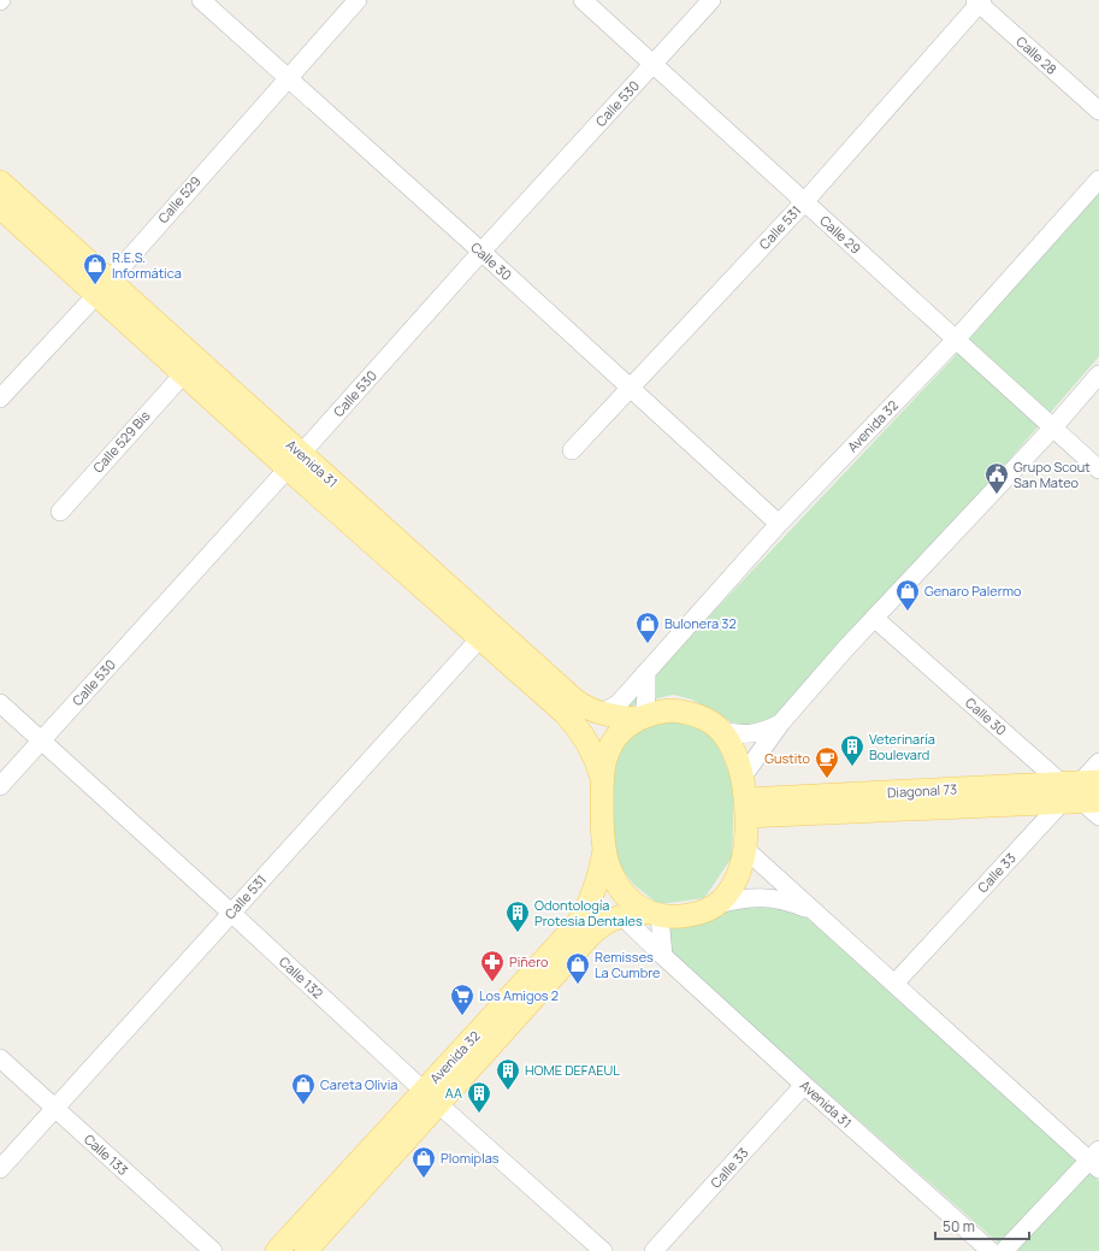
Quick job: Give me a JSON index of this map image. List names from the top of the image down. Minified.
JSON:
{"streets":{"main road":["Avenida 32","Avenida 31","Diagonal 73"],"street":["Calle 28","Calle 530","Calle 529","Calle 531","Calle 29","Calle 30","Calle 529 Bis","Calle 33","Calle 132","Calle 133"]},"crossings":[["Calle 28","Calle 531"],["Calle 530","Calle 29"],["Calle 530","Calle 30"],["Calle 530","Avenida 31"],["Calle 530","Calle 132"],["Calle 529","Calle 30"],["Calle 529","Avenida 31"],["Calle 531","Calle 29"],["Calle 531","Calle 30"],["Calle 531","Avenida 31"],["Calle 531","Calle 132"],["Calle 531","Calle 133"],["Calle 29","Avenida 32"],["Calle 30","Avenida 32"],["Calle 30","Diagonal 73"],["Calle 30","Calle 33"],["Avenida 32","Avenida 31"],["Avenida 32","Calle 132"],["Calle 529 Bis","Avenida 31"],["Avenida 31","Calle 33"],["Diagonal 73","Calle 33"]],"places":{"shop":["R.E.S. Informática","Genaro Palermo","Bulonera 32","Remisses La Cumbre","Careta Olivia","Plomiplas"],"public building":["Grupo Scout San Mateo"],"building":["Veterinaría Boulevard","Odontología Protesia Dentales","HOME DEFAEUL","AA"],"cafe":["Gustito"],"pharmacy":["Piñero"],"supermarket":["Los Amigos 2"]},"scale_bar":"50 m"}
